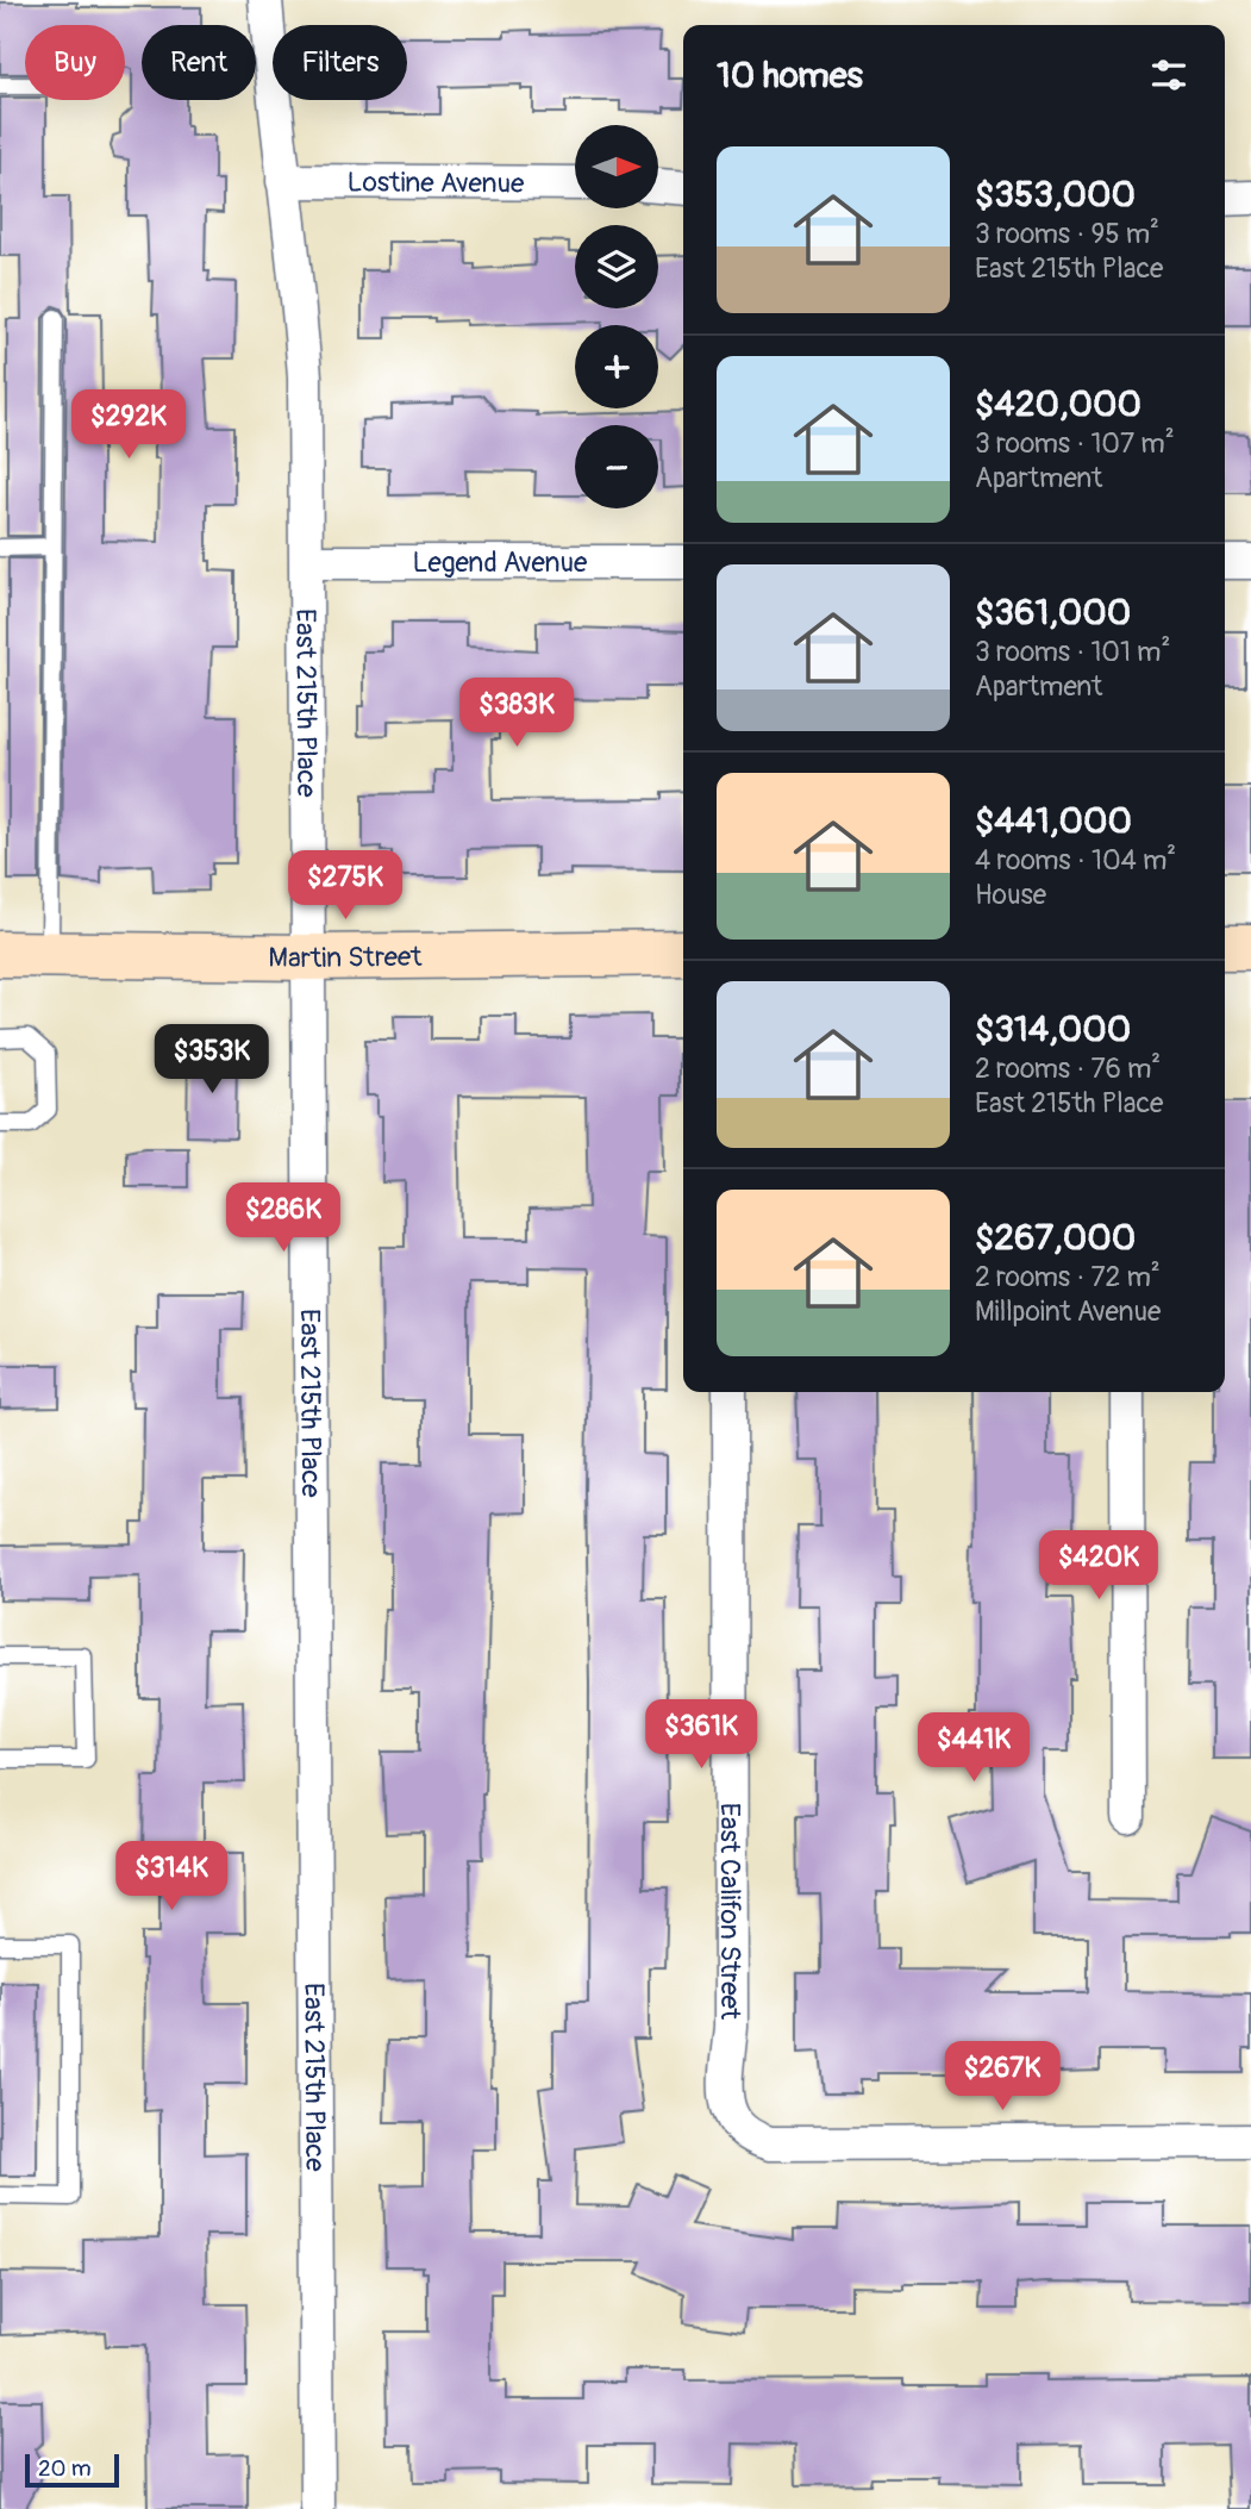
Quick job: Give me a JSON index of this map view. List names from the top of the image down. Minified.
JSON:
{"streets":{"street":["Lostine Avenue","Legend Avenue","East 215th Place","Martin Street","East Califon Street"]},"crossings":[["Lostine Avenue","East 215th Place"],["Legend Avenue","East 215th Place"],["East 215th Place","Martin Street"]],"scale_bar":"20 m","north":"right","page":{"chip":["Buy","Rent","Filters"],"heading":"10 homes","map_buttons":["+","−"],"list":[{"name":"$353,000","note":"3 rooms · 95 m² · East 215th Place"},{"name":"$420,000","note":"3 rooms · 107 m² · Apartment"},{"name":"$361,000","note":"3 rooms · 101 m² · Apartment"},{"name":"$441,000","note":"4 rooms · 104 m² · House"},{"name":"$314,000","note":"2 rooms · 76 m² · East 215th Place"},{"name":"$267,000","note":"2 rooms · 72 m² · Millpoint Avenue"}],"price":["$292K","$383K","$275K","$353K","$286K","$420K","$361K","$441K","$314K","$267K"],"scale":"20 m"}}
